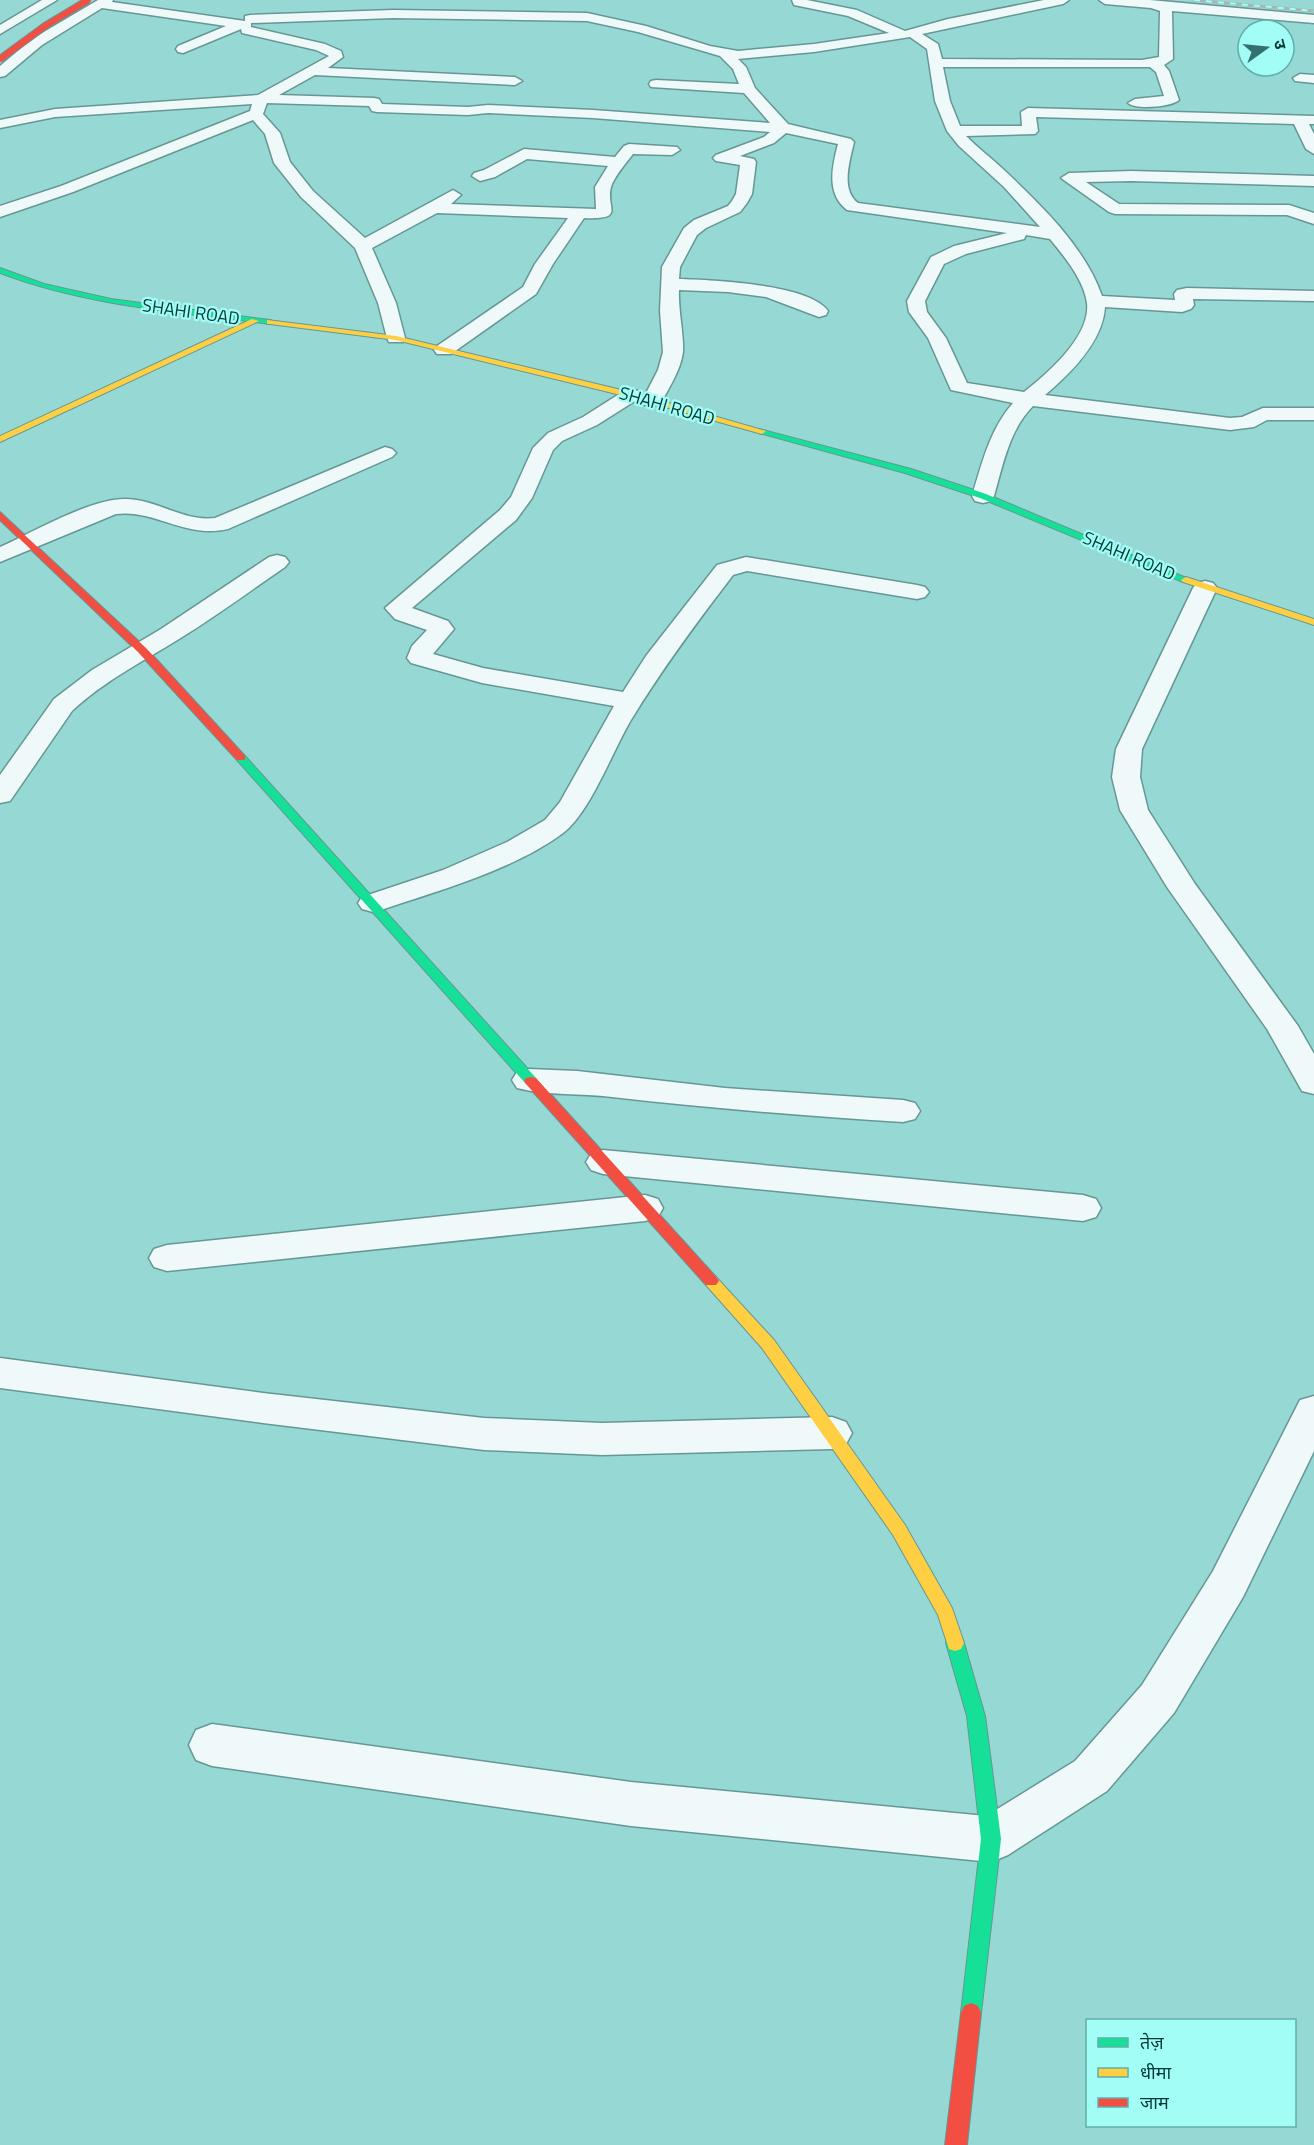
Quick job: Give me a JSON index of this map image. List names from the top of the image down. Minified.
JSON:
{"streets":{"main road":["SHAHI ROAD"]},"legend":["तेज़","धीमा","जाम"],"north":"right"}
